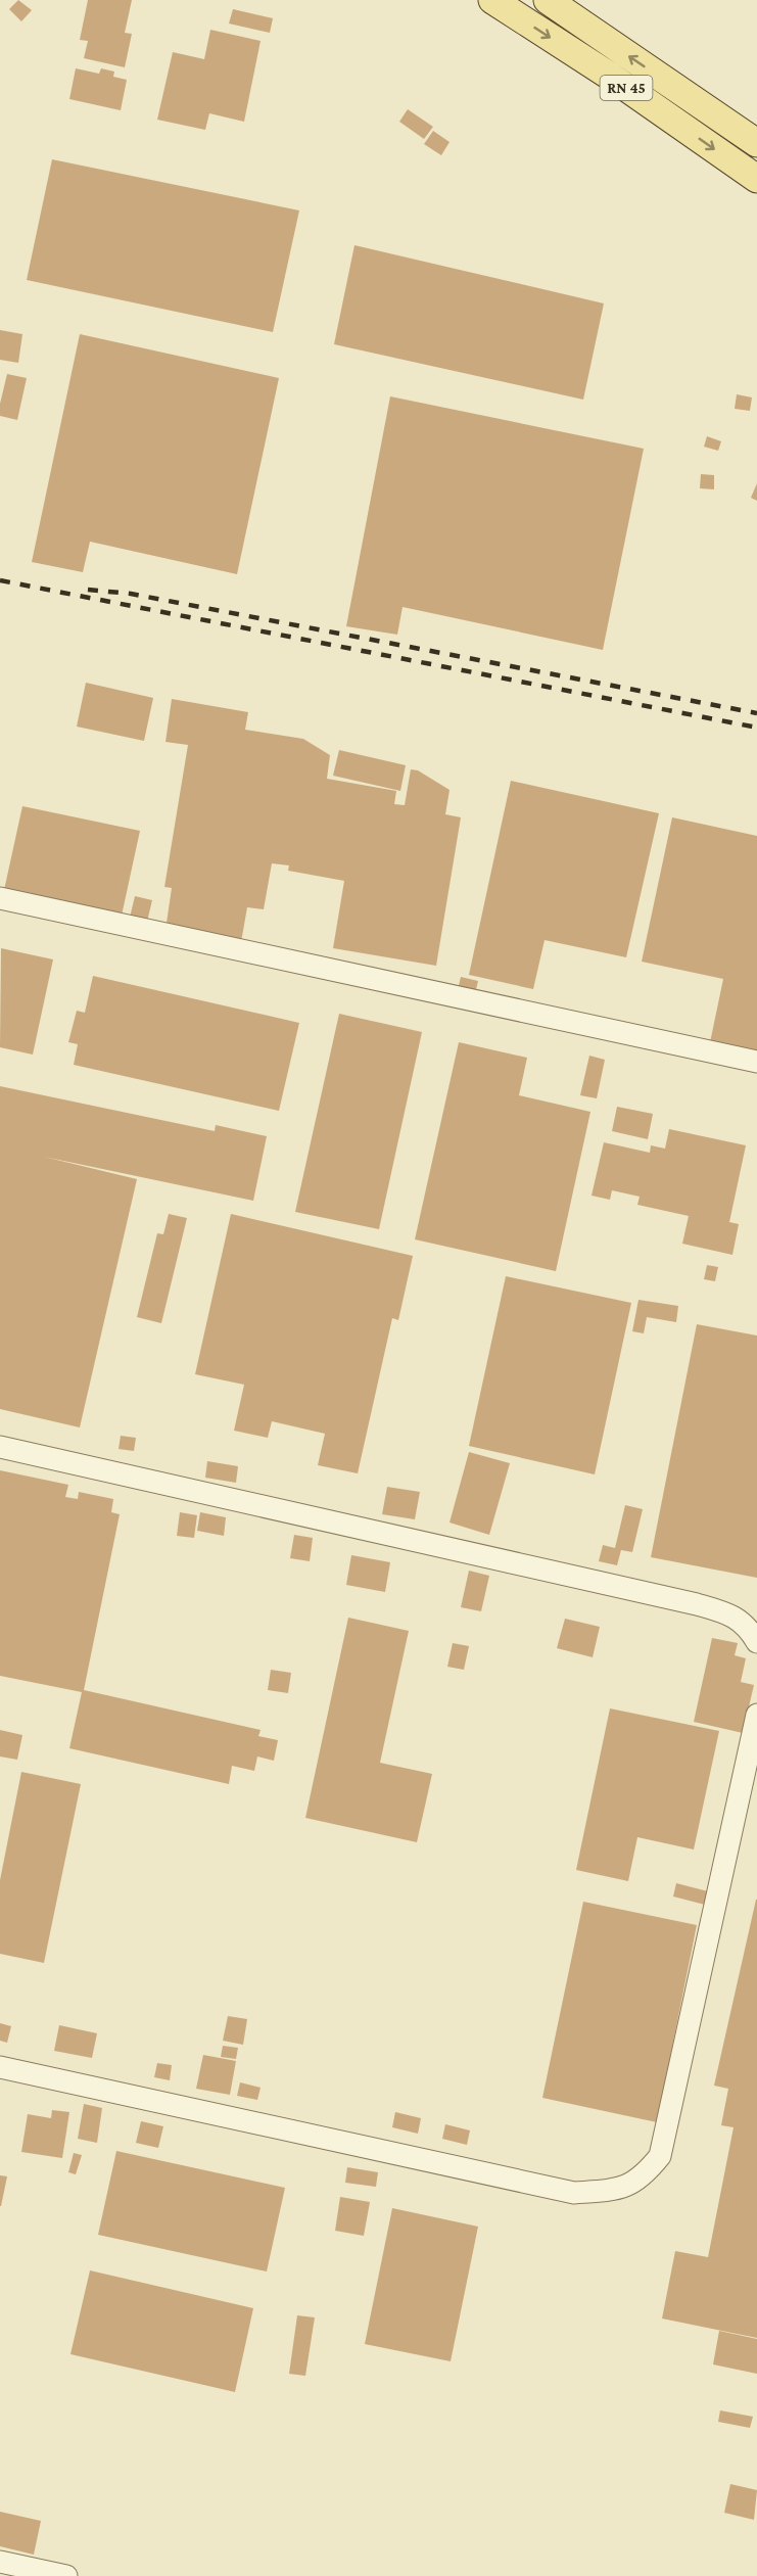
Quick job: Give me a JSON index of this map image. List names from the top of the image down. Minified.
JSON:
{"streets":{"main road":["RN 45"]}}
